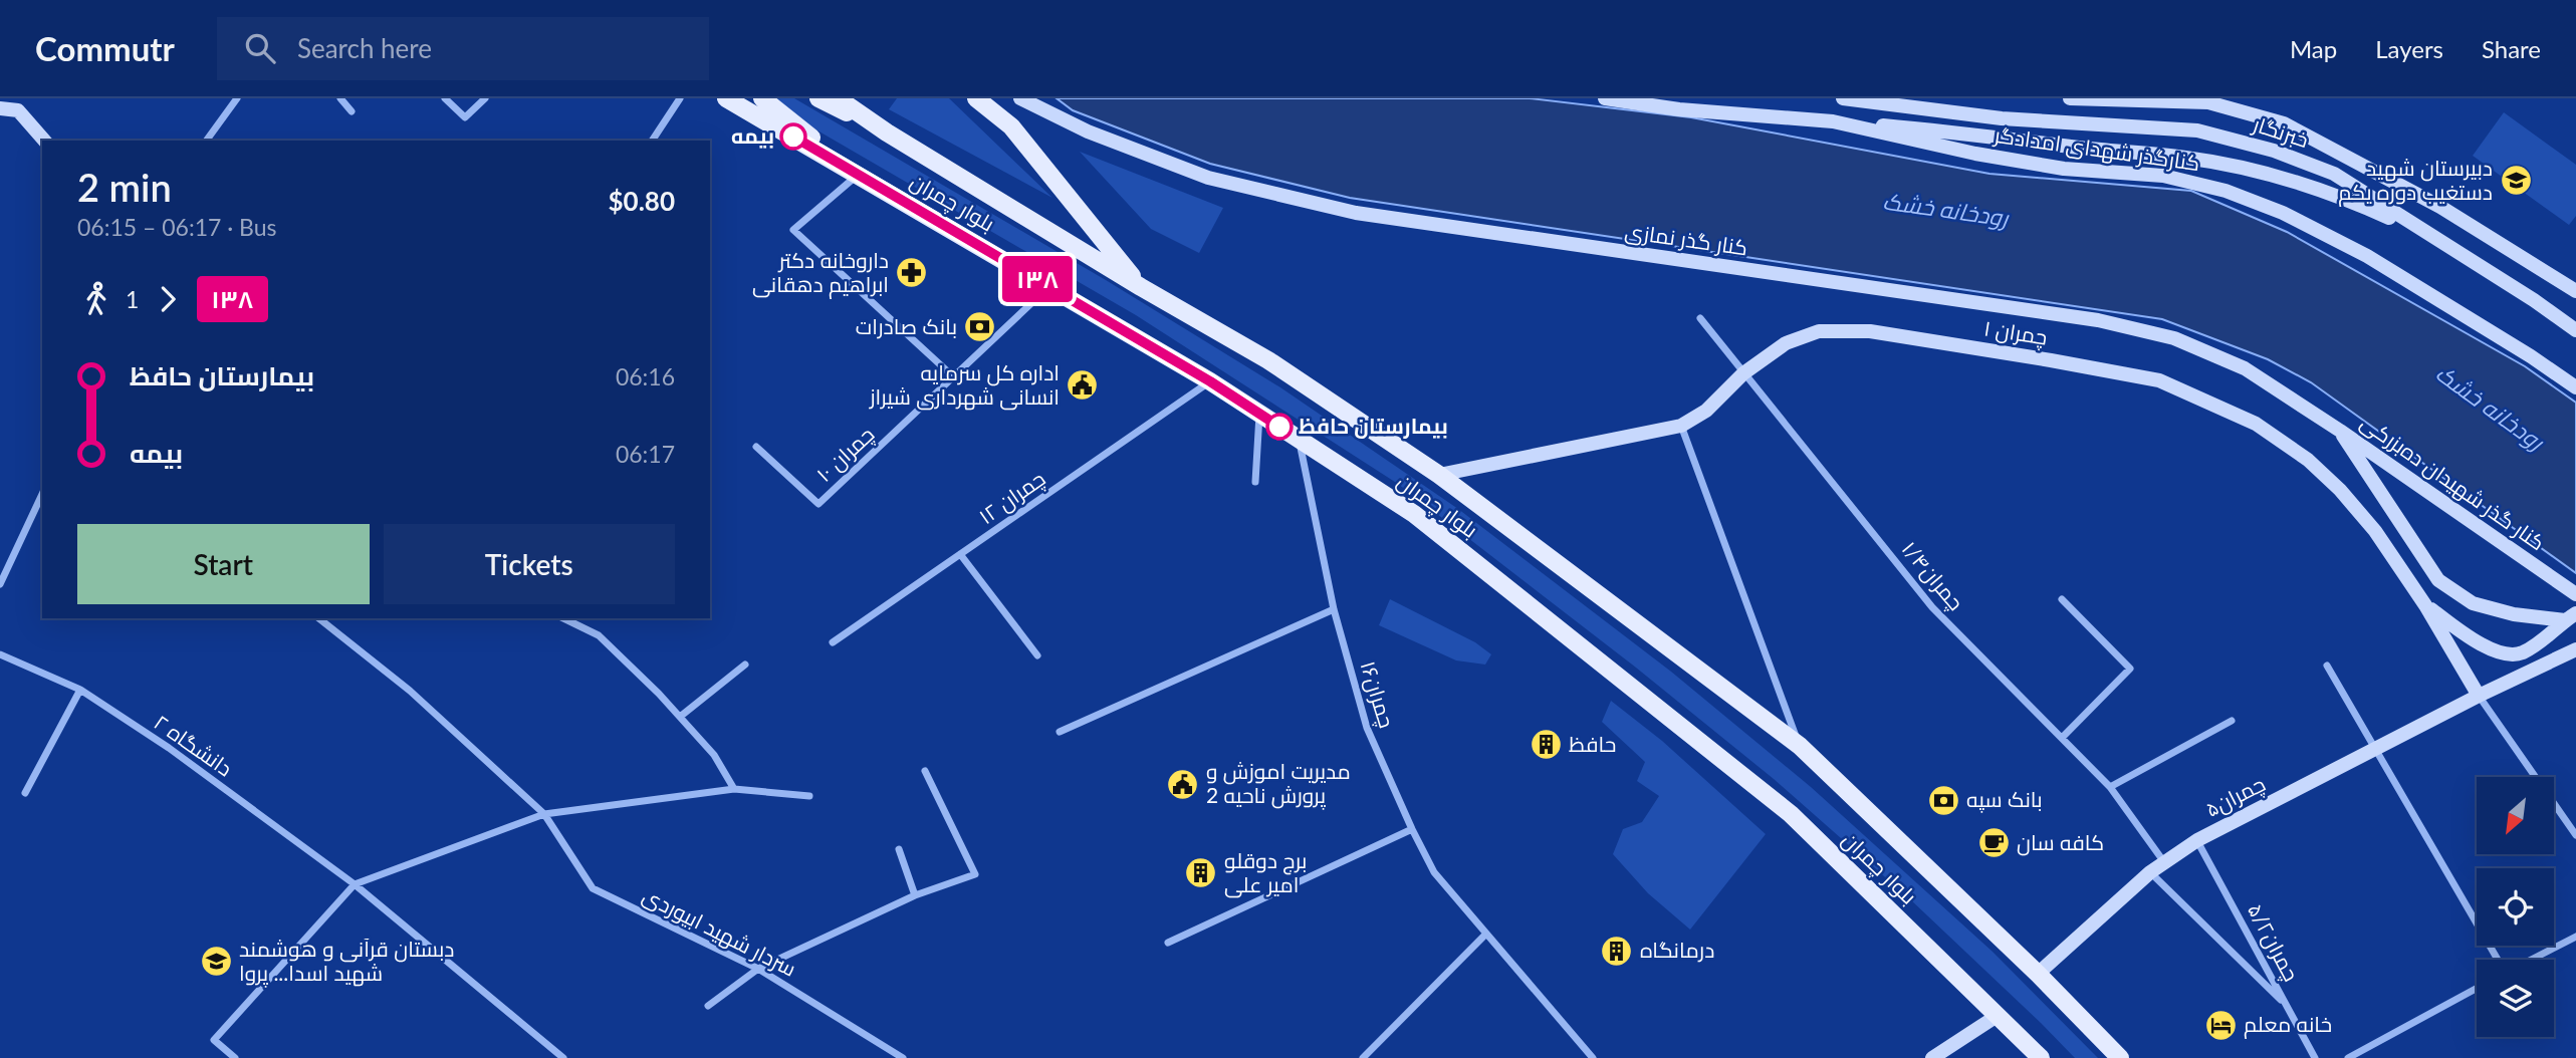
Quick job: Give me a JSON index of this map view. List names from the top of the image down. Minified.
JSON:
{"streets":{"main road":["خبرنگار","کنارگذر شهدای امدادگر","بلوار چمران","کنار گذر نمازی","چمران ۱","کنار گذر شهیدان ده‌بزرکی","چمران۵"],"street":["۱۰ چمران","۱۲ چمران","چمران۱/۴","چمران۱۶","۲ دانشگاه","سردار شهید ابیوردی","چمران۵/۲"]},"crossings":[["بلوار چمران","چمران ۱"],["بلوار چمران","۱۰ چمران"],["بلوار چمران","۱۲ چمران"],["بلوار چمران","چمران۱۶"],["بلوار چمران","چمران۵"],["کنار گذر نمازی","کنار گذر شهیدان ده‌بزرکی"],["چمران ۱","چمران۱/۴"],["چمران ۱","چمران۵"],["چمران۱/۴","چمران۵"],["چمران۵","چمران۵/۲"]],"water":["رودخانه خشک"],"places":{"other":["بیمه","بیمارستان حافظ"],"school or university":["دبیرستان شهید دستغیب دوره یکم","دبستان قرآنی و هوشمند شهید اسدا... پروا"],"pharmacy":["داروخانه دکتر ابراهیم دهقانی"],"bank":["بانک صادرات","بانک سپه"],"public building":["اداره کل سرمایه انسانی شهرداری شیراز","مدیریت اموزش و پرورش ناحیه 2"],"building":["حافظ","برج دوقلو امیر علی","درمانگاه"],"cafe":["کافه سان"],"hotel":["خانه معلم"]},"lines":["bus line ۱۳۸"],"north":"bottom left","page":{"header":"Commutr","search":"Search here","nav":["Map","Layers","Share"],"on_map":"۱۳۸","heading":["2 min","06:15 – 06:17 · Bus","$0.80"],"legs":["1","۱۳۸"],"list":[{"name":"بیمارستان حافظ","value":"06:16"},{"name":"بیمه","value":"06:17"}],"buttons":["Start","Tickets"]}}
